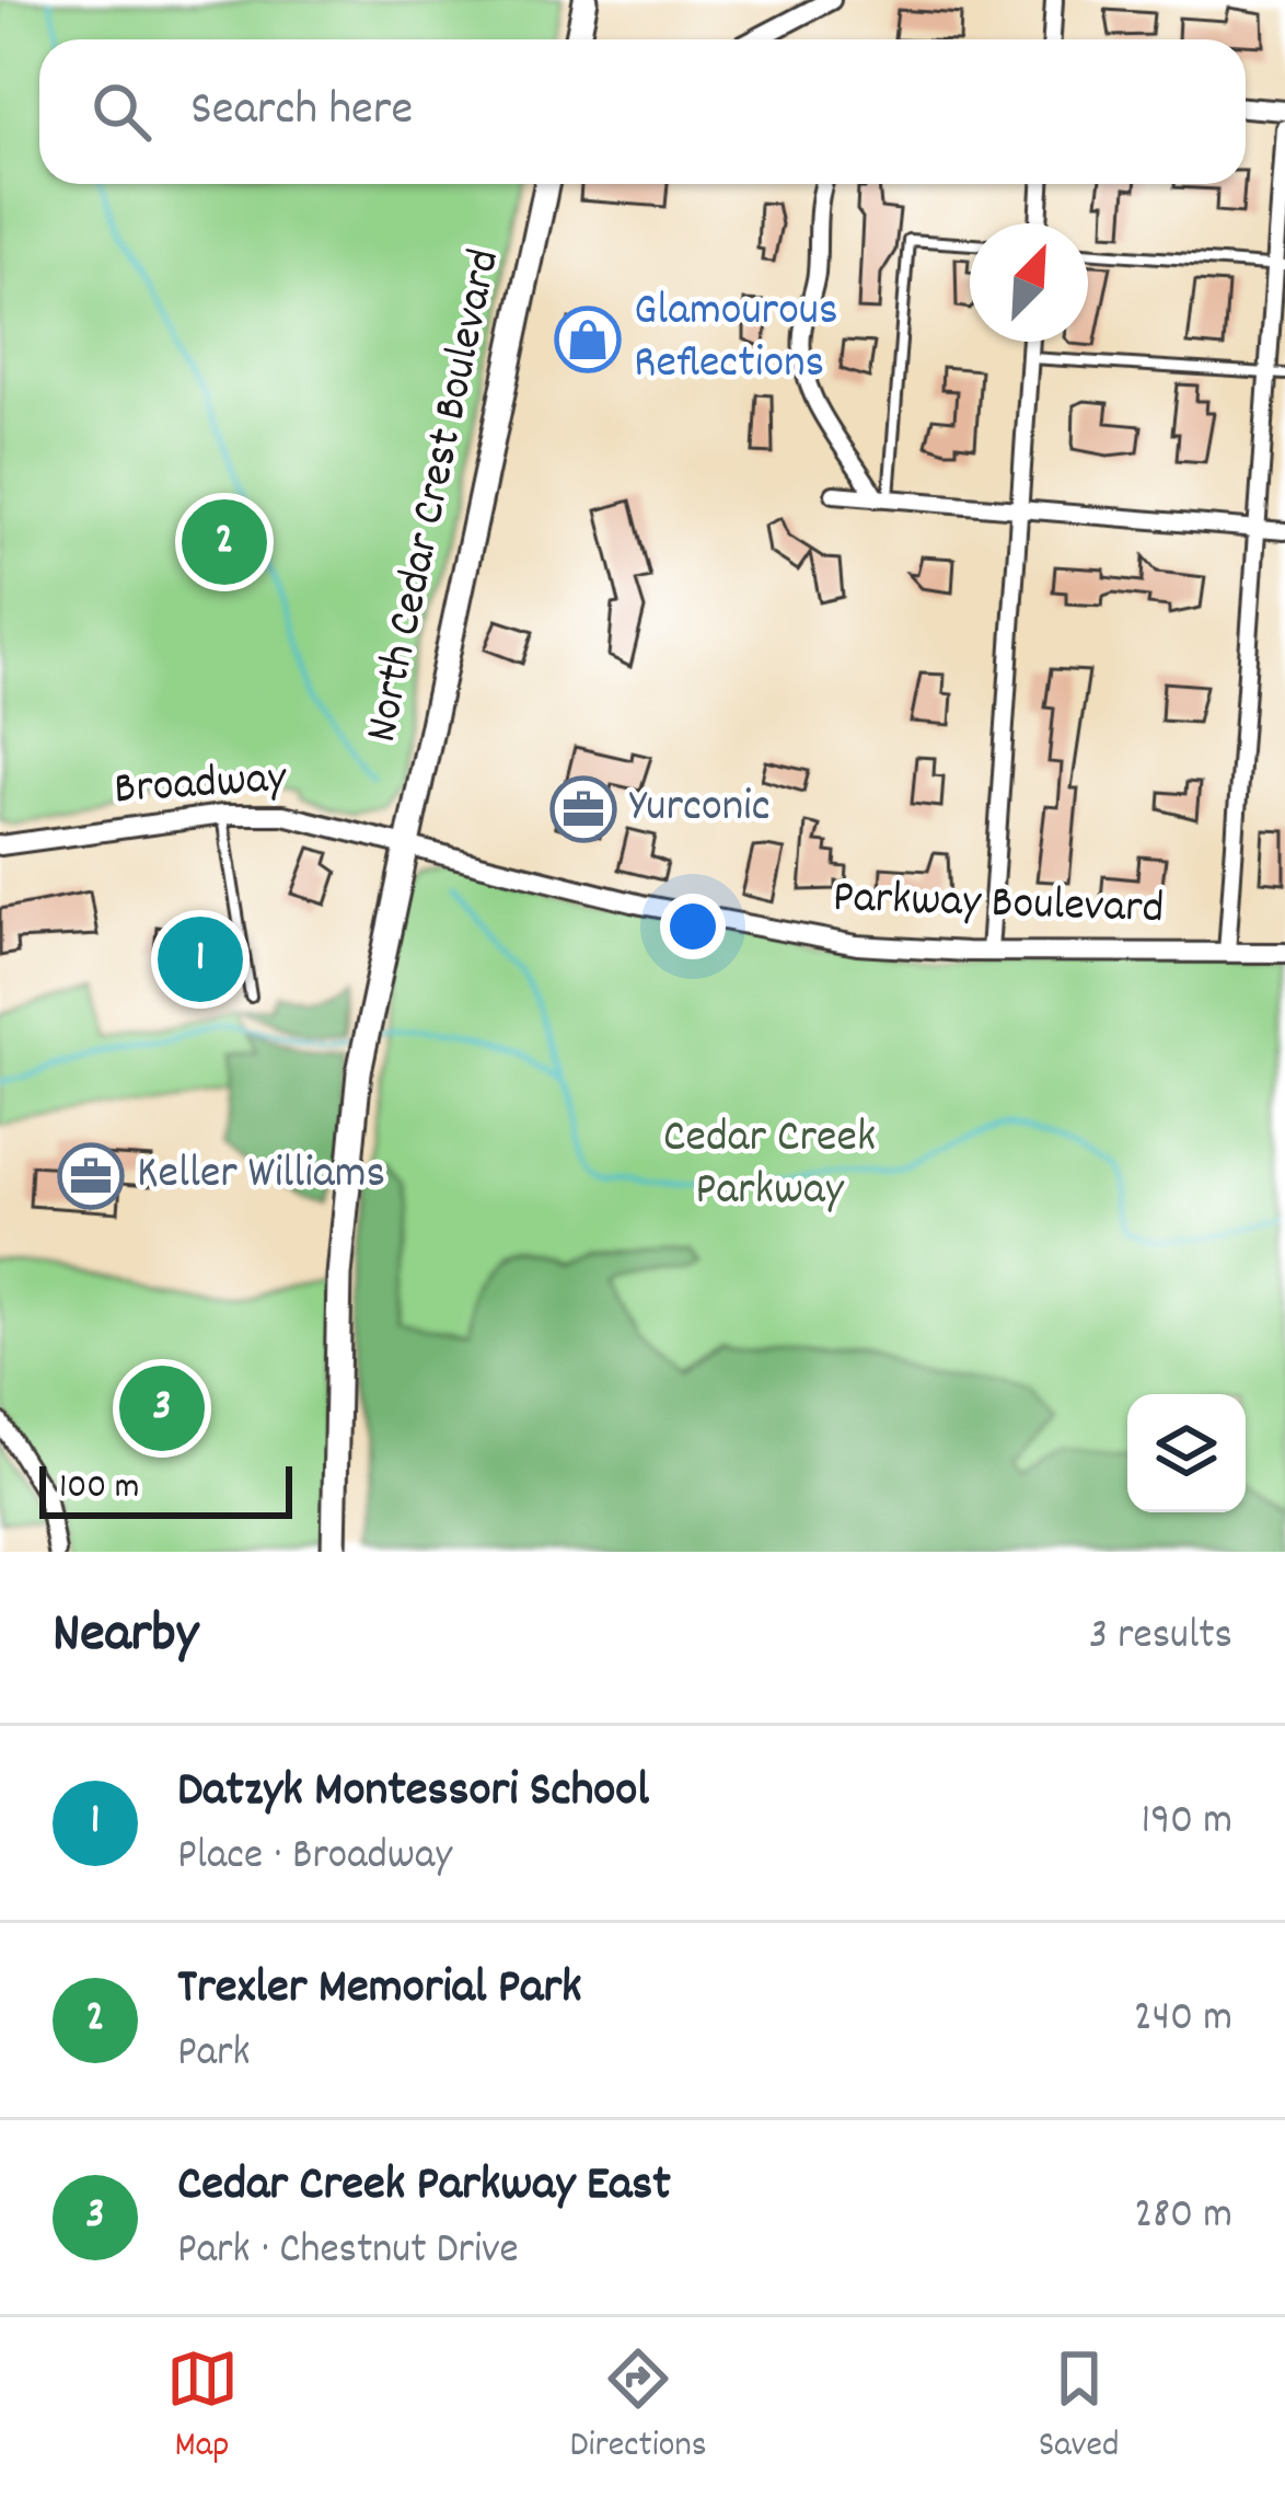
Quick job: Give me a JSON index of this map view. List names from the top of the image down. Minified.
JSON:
{"streets":{"main road":["North Cedar Crest Boulevard"],"street":["Broadway","Parkway Boulevard"]},"crossings":[["North Cedar Crest Boulevard","Broadway"],["North Cedar Crest Boulevard","Parkway Boulevard"],["Broadway","Parkway Boulevard"]],"parks":["Cedar Creek Parkway"],"places":{"shop":["Glamourous Reflections"],"office":["Yurconic","Keller Williams"]},"scale_bar":"100 m","north":"top right","page":{"search":"Search here","pins":["2","1","3"],"scale":"100 m","heading":["Nearby","3 results"],"list":[{"mark":"1","name":"Datzyk Montessori School","note":"Place · Broadway","value":"190 m"},{"mark":"2","name":"Trexler Memorial Park","note":"Park","value":"240 m"},{"mark":"3","name":"Cedar Creek Parkway East","note":"Park · Chestnut Drive","value":"280 m"}],"nav":["Map","Directions","Saved"]}}
